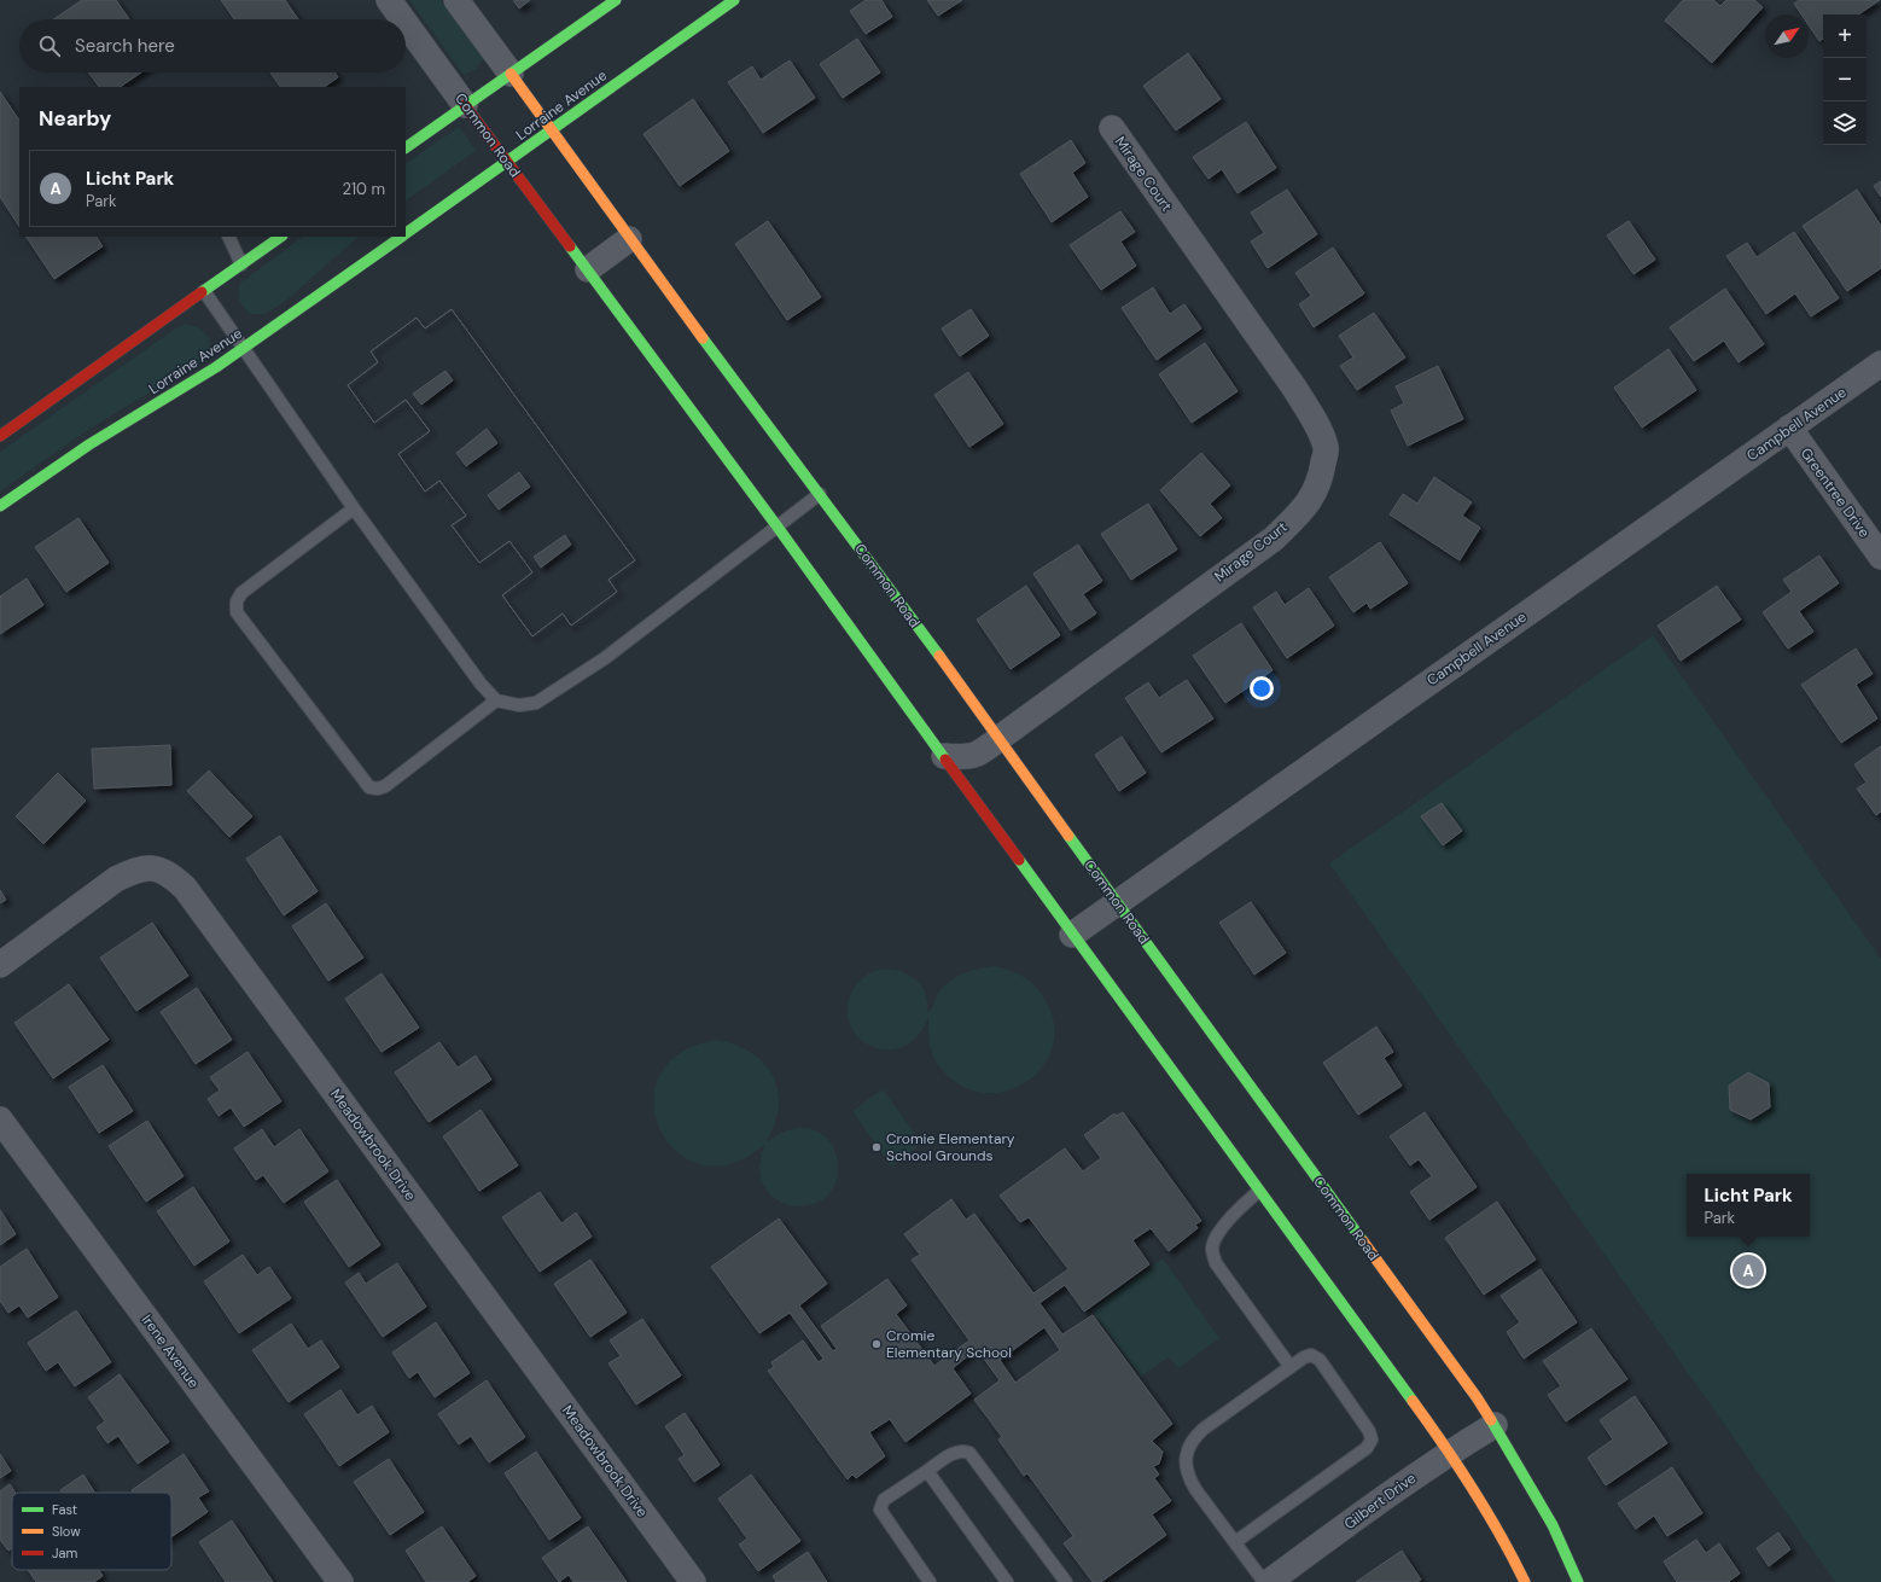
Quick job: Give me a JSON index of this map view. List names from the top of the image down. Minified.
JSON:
{"streets":{"street":["Lorraine Avenue","Common Road","Mirage Court","Campbell Avenue","Greentree Drive","Meadowbrook Drive","Irene Avenue","Gilbert Drive"]},"crossings":[["Lorraine Avenue","Common Road"],["Common Road","Mirage Court"],["Common Road","Campbell Avenue"],["Common Road","Gilbert Drive"],["Campbell Avenue","Greentree Drive"]],"places":["Cromie Elementary School Grounds","Cromie Elementary School"],"legend":["Fast","Slow","Jam"],"north":"top right","page":{"map_buttons":["+","−"],"search":"Search here","heading":"Nearby","list":[{"mark":"A","name":"Licht Park","note":"Park","value":"210 m"}],"popup":["Licht Park","Park"],"pins":"A"}}
